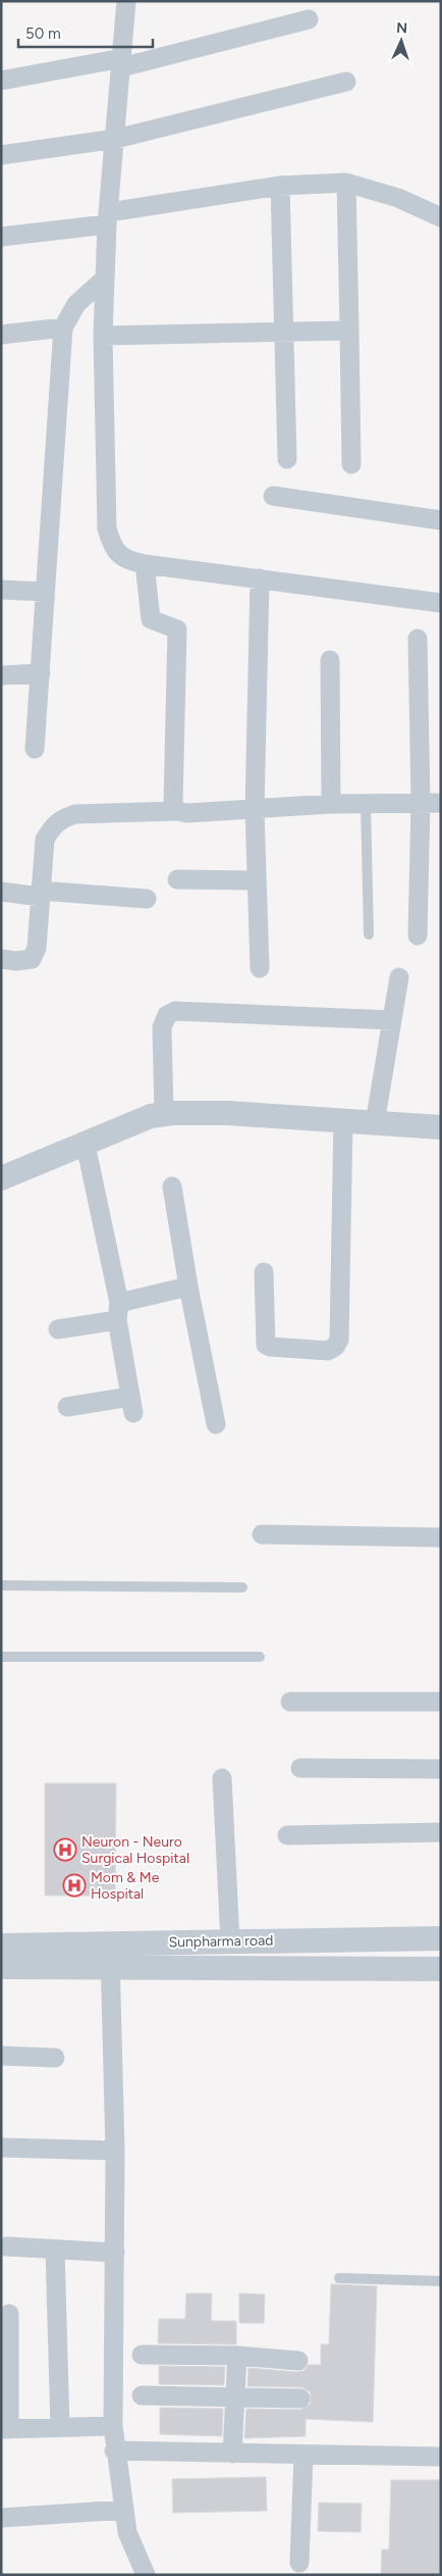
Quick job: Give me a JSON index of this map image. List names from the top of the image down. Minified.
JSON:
{"streets":{"street":["Sunpharma road"]},"places":{"hospital":["Neuron - Neuro Surgical Hospital","Mom & Me Hospital"]},"scale_bar":"50 m","north":"top"}
